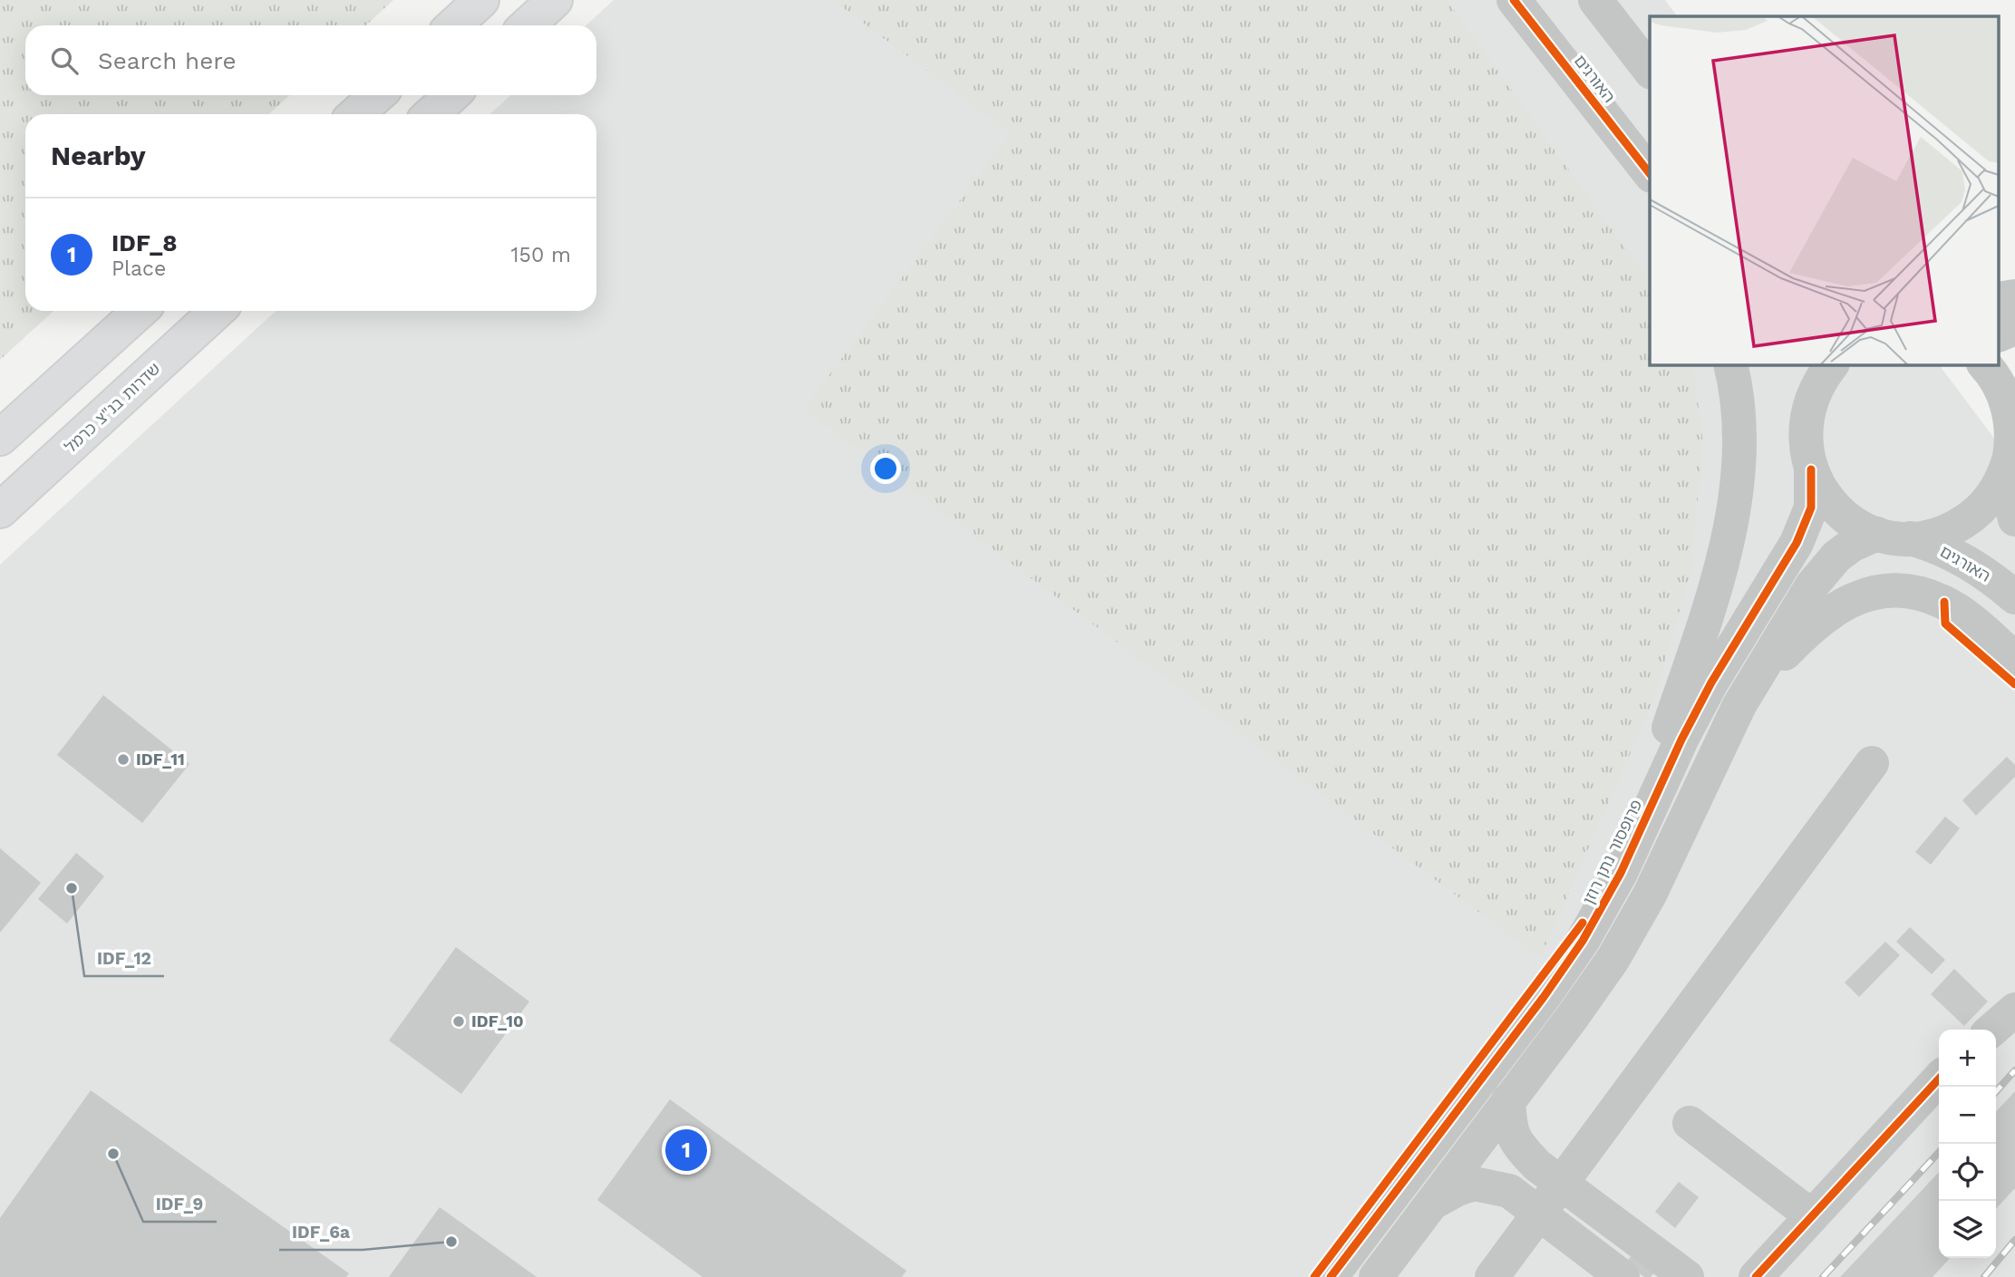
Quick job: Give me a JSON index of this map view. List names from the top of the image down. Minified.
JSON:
{"streets":{"main road":["שדרות בנ\"צ כרמל"],"street":["האורגים","פרופסור נתן רוזן"]},"crossings":[["האורגים","פרופסור נתן רוזן"]],"places":["IDF_11","IDF_12","IDF_10","IDF_9","IDF_6a"],"page":{"search":"Search here","heading":"Nearby","list":[{"mark":"1","name":"IDF_8","note":"Place","value":"150 m"}],"map_buttons":["+","−"],"pins":"1"}}
